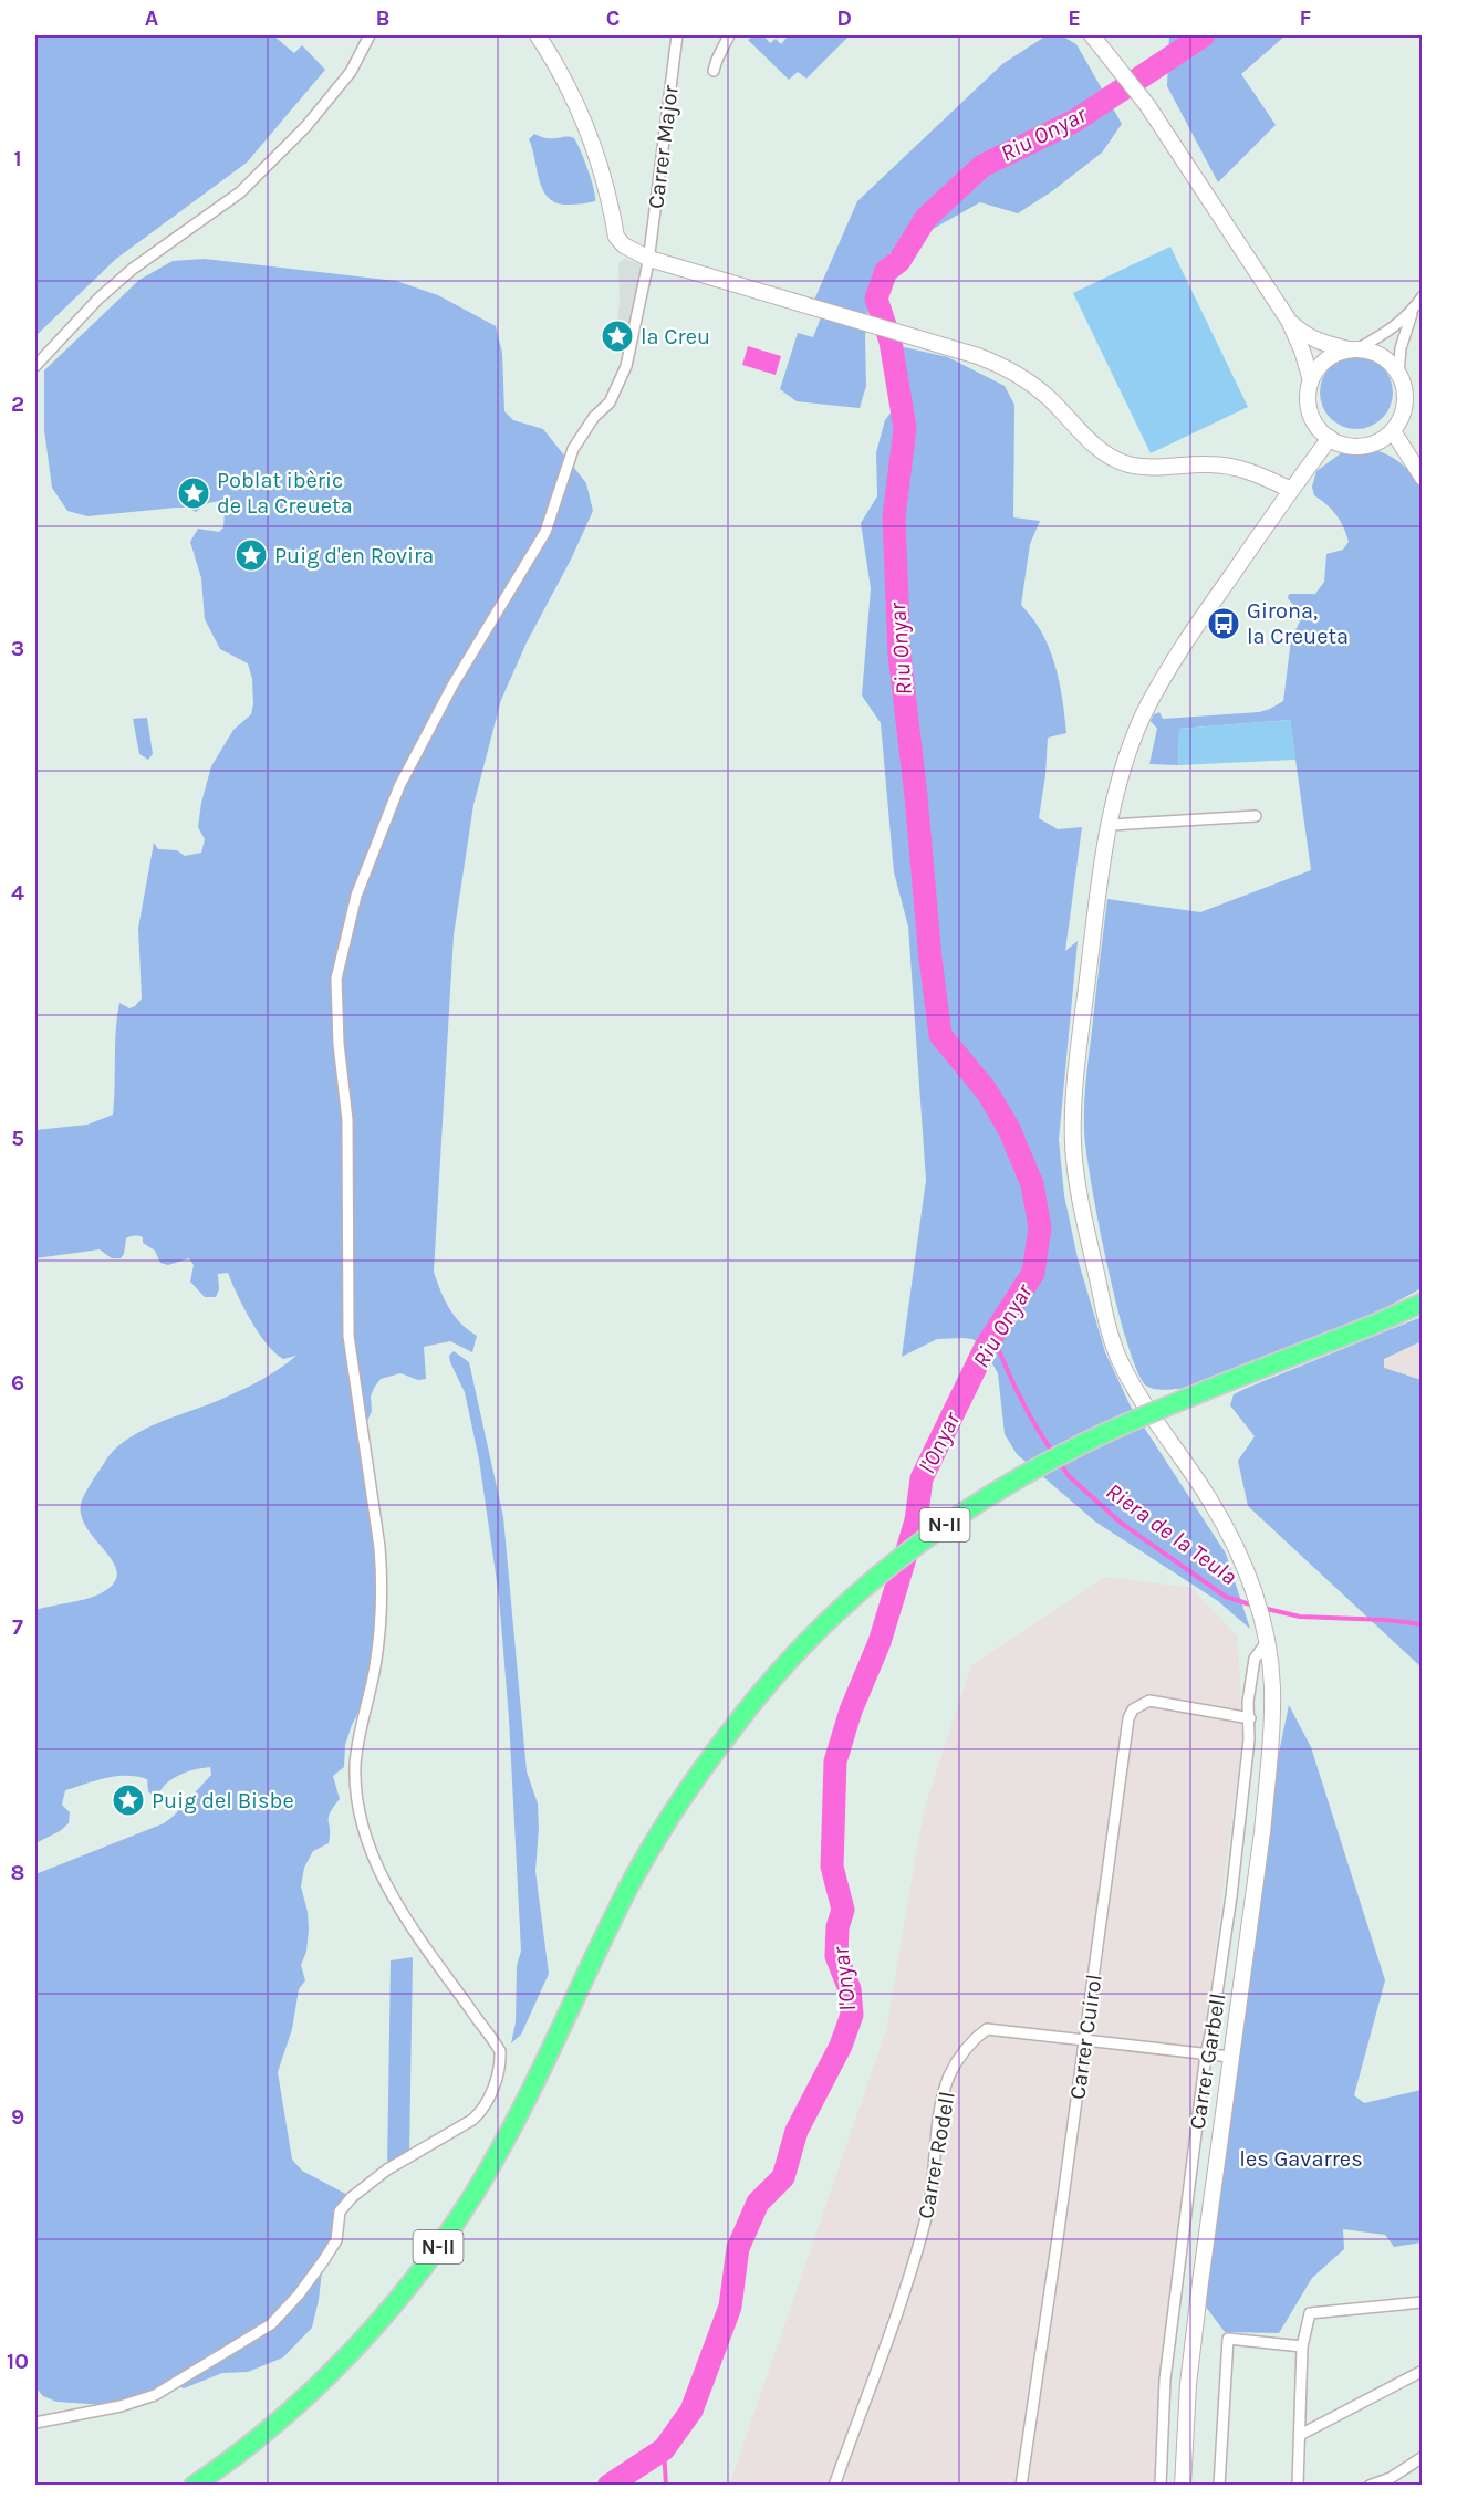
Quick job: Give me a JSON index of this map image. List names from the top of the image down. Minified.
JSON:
{"streets":{"highway":["N-II"],"street":["Carrer Major","Carrer Cuirol","Carrer Garbell","Carrer Rodell"]},"crossings":[["Carrer Cuirol","Carrer Garbell"],["Carrer Cuirol","Carrer Rodell"],["Carrer Garbell","Carrer Rodell"]],"water":["Riu Onyar","l'Onyar","Riera de la Teula"],"parks":["les Gavarres"],"places":{"place":["la Creu","Poblat ibèric de La Creueta","Puig d'en Rovira","Puig del Bisbe"],"bus stop":["Girona, la Creueta"]},"grid":{"columns":["A","B","C","D","E","F"],"rows":["1","2","3","4","5","6","7","8","9","10"]}}
